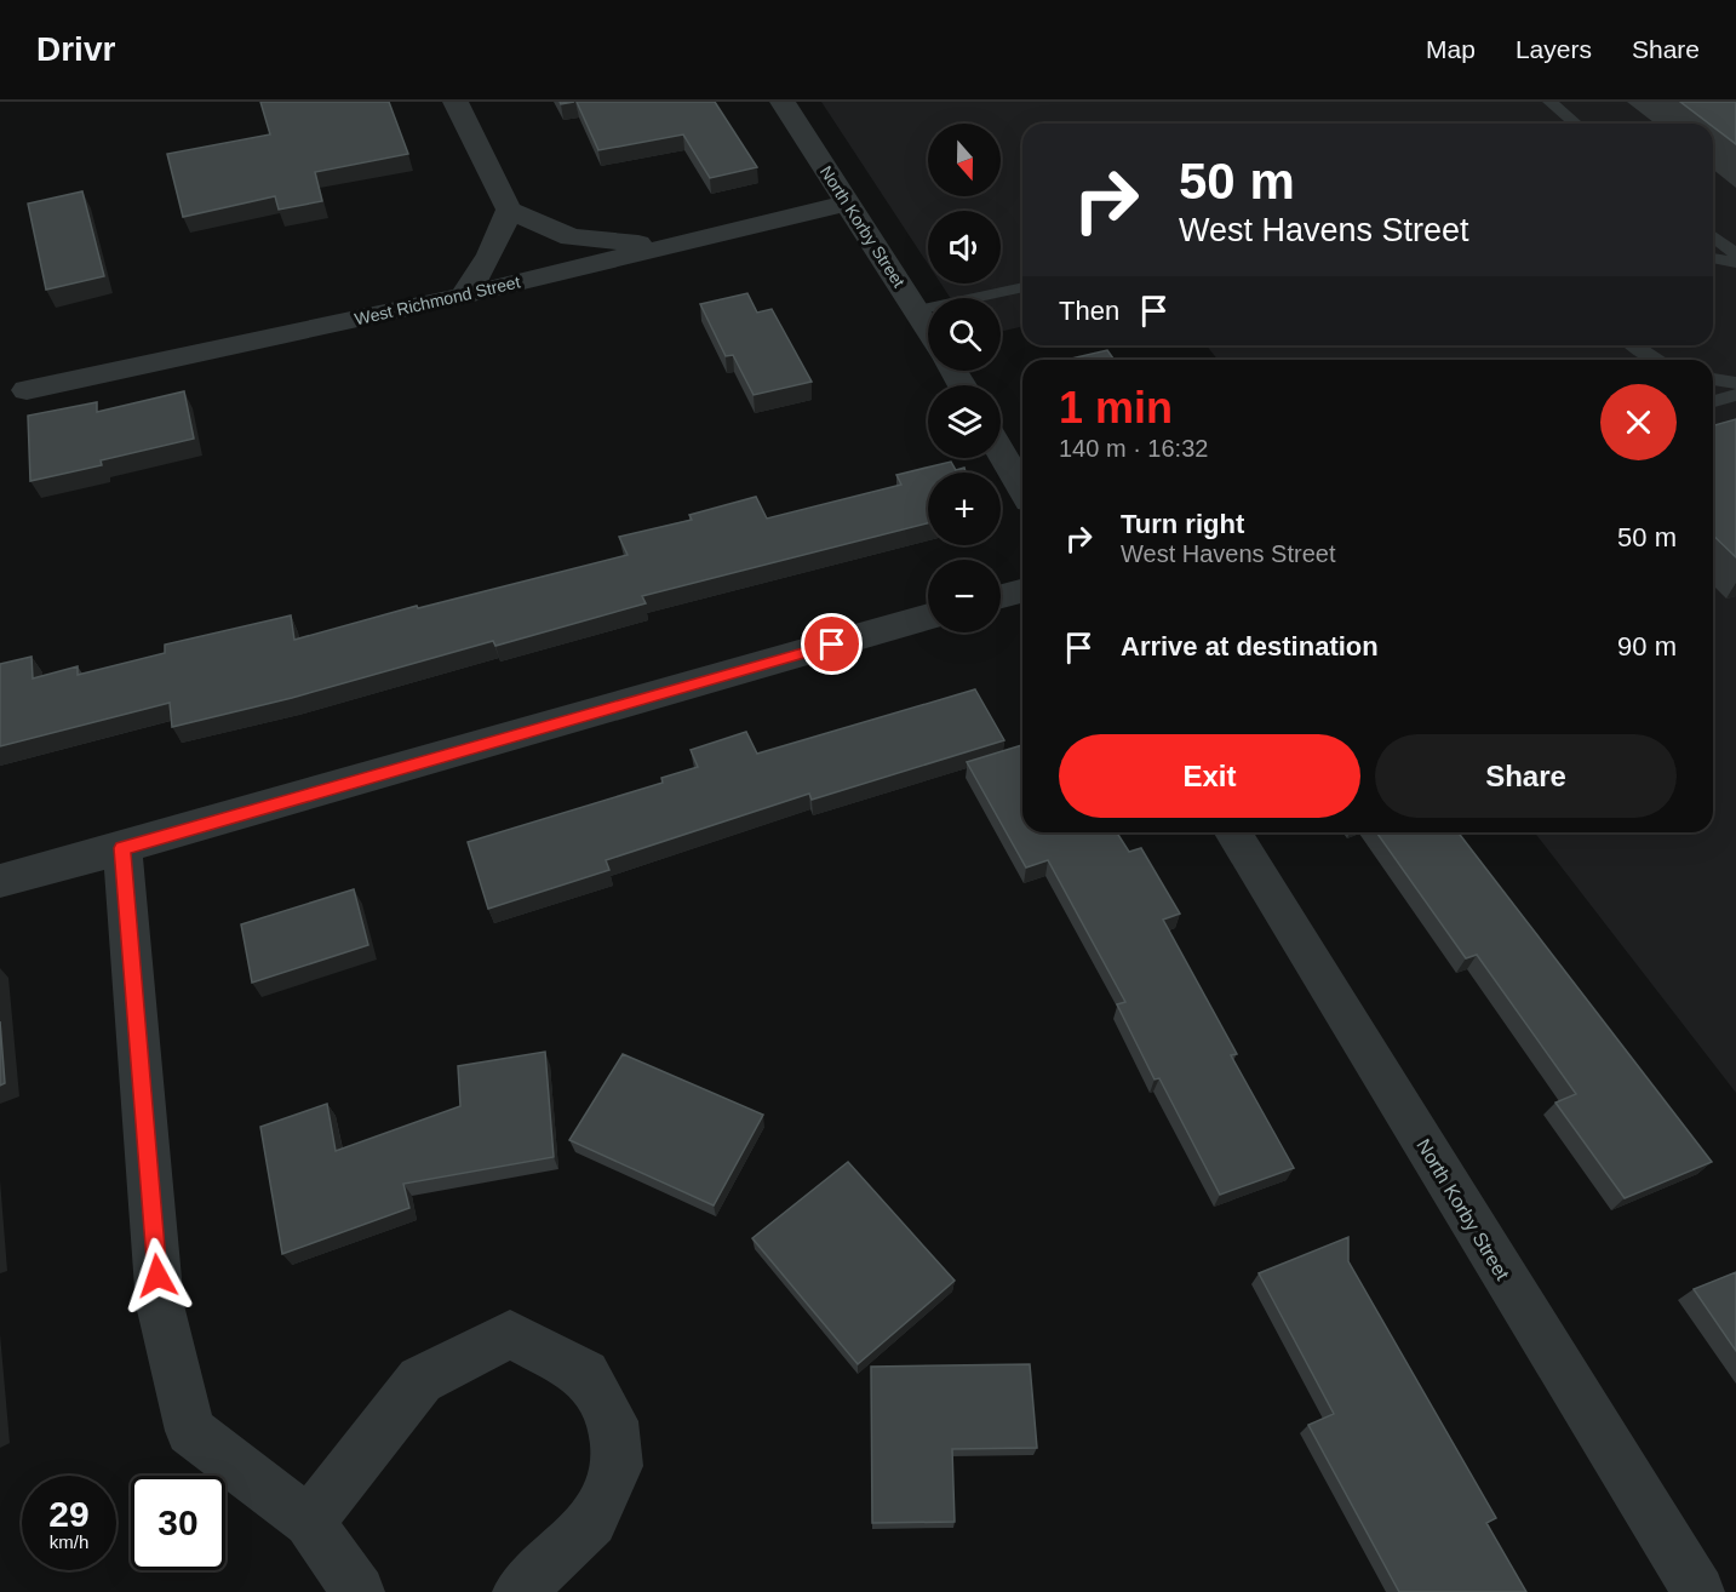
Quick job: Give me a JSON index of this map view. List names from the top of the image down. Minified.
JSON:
{"streets":{"street":["North Korby Street","West Richmond Street"]},"crossings":[["North Korby Street","West Richmond Street"]],"north":"bottom","page":{"header":"Drivr","nav":["Map","Layers","Share"],"map_buttons":["+","−"],"turn":["50 m","West Havens Street"],"then":"Then","heading":["1 min","140 m · 16:32"],"list":[{"name":"Turn right","note":"West Havens Street","value":"50 m"},{"name":"Arrive at destination","value":"90 m"}],"buttons":["Exit","Share"],"speed":"29 km/h","limit":"30"}}
